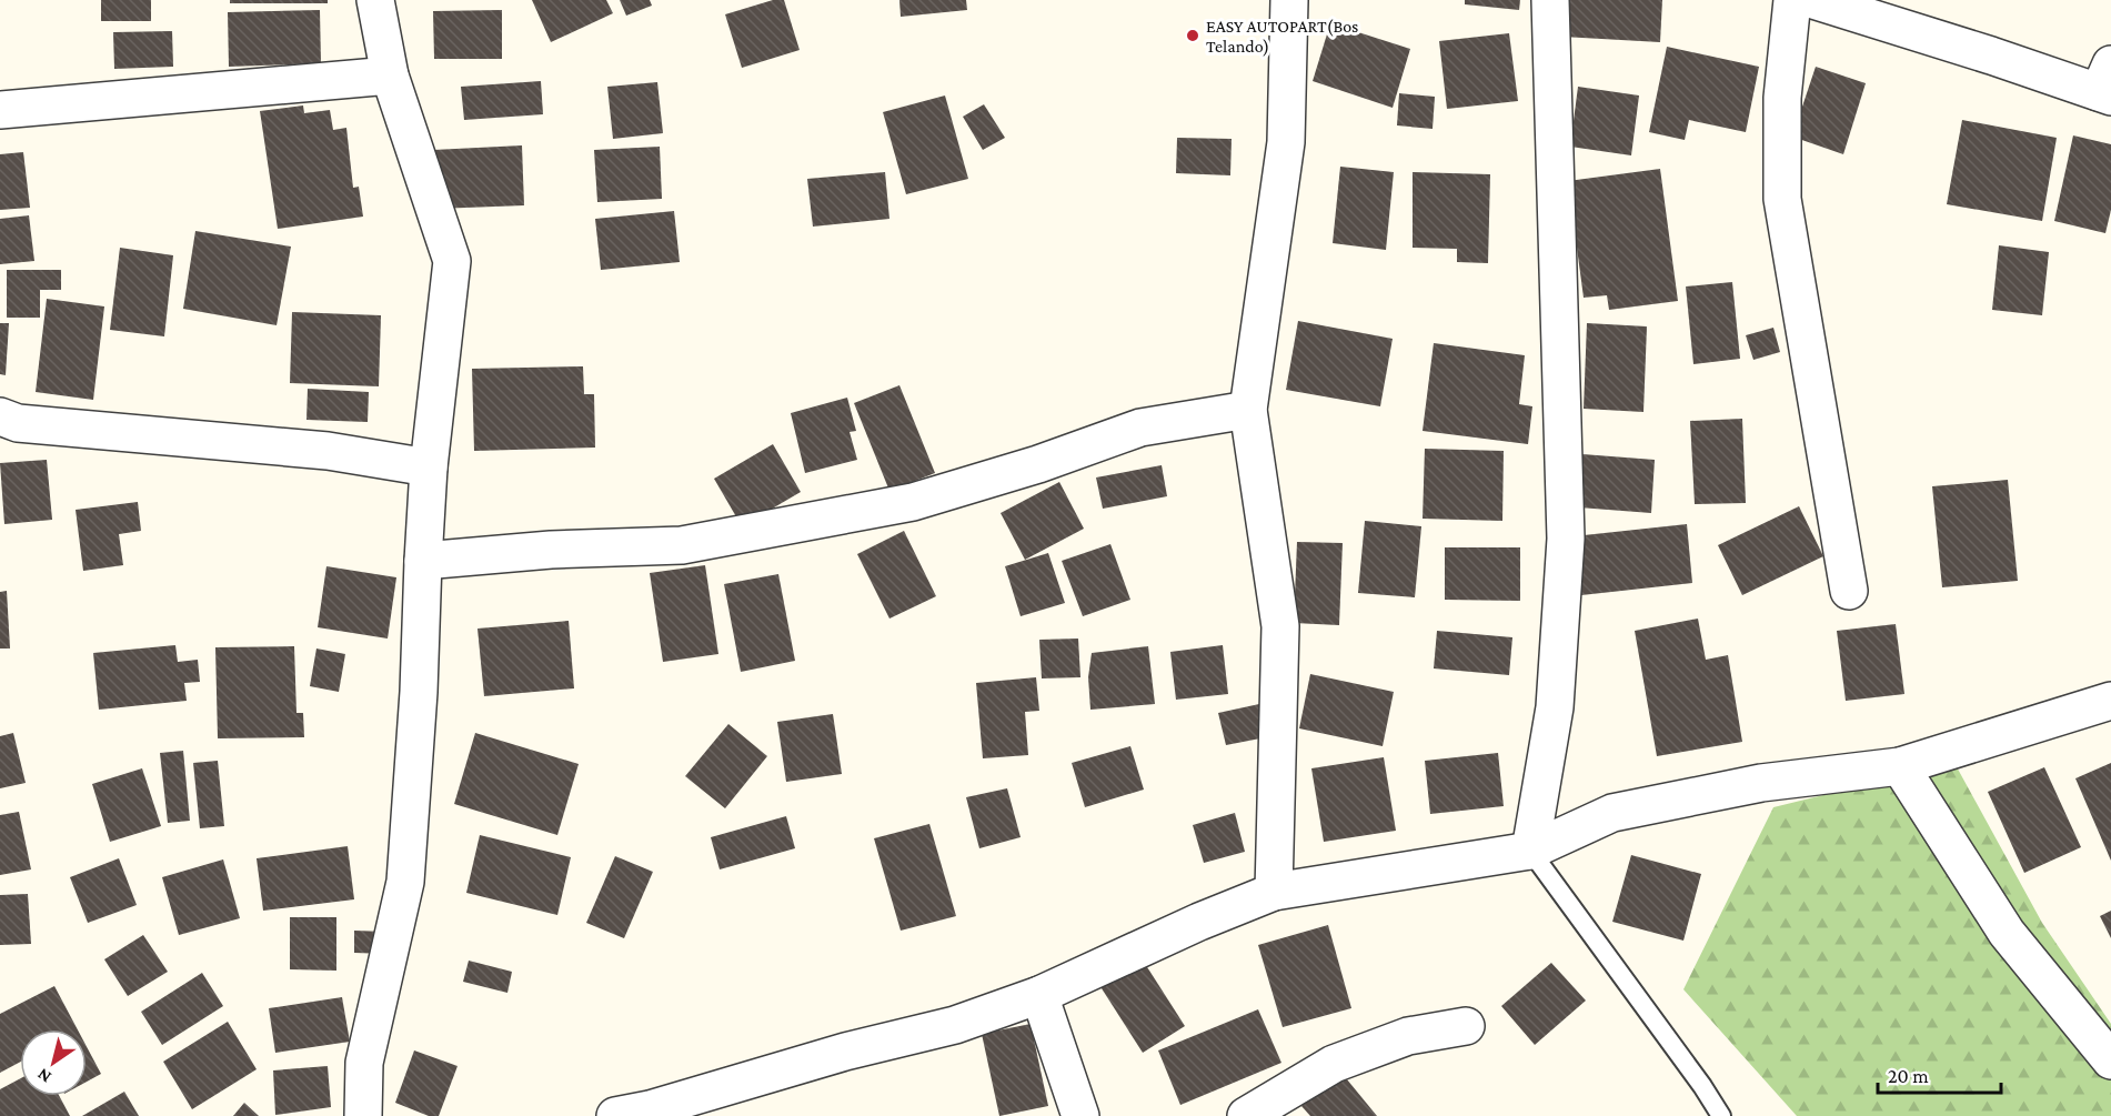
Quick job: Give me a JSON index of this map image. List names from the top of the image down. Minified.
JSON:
{"places":["EASY AUTOPART(Bos Telando)"],"scale_bar":"20 m","north":"bottom left"}
